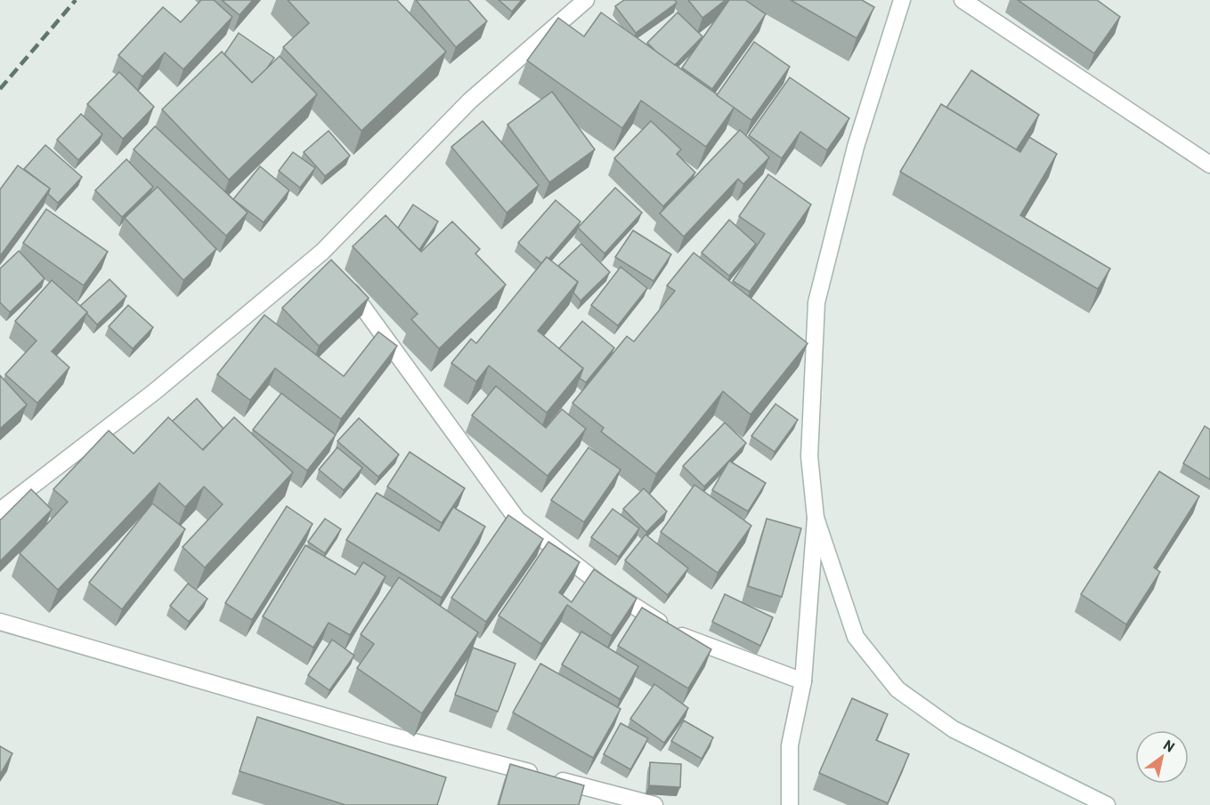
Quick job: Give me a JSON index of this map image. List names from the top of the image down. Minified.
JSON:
{"north":"top right"}
